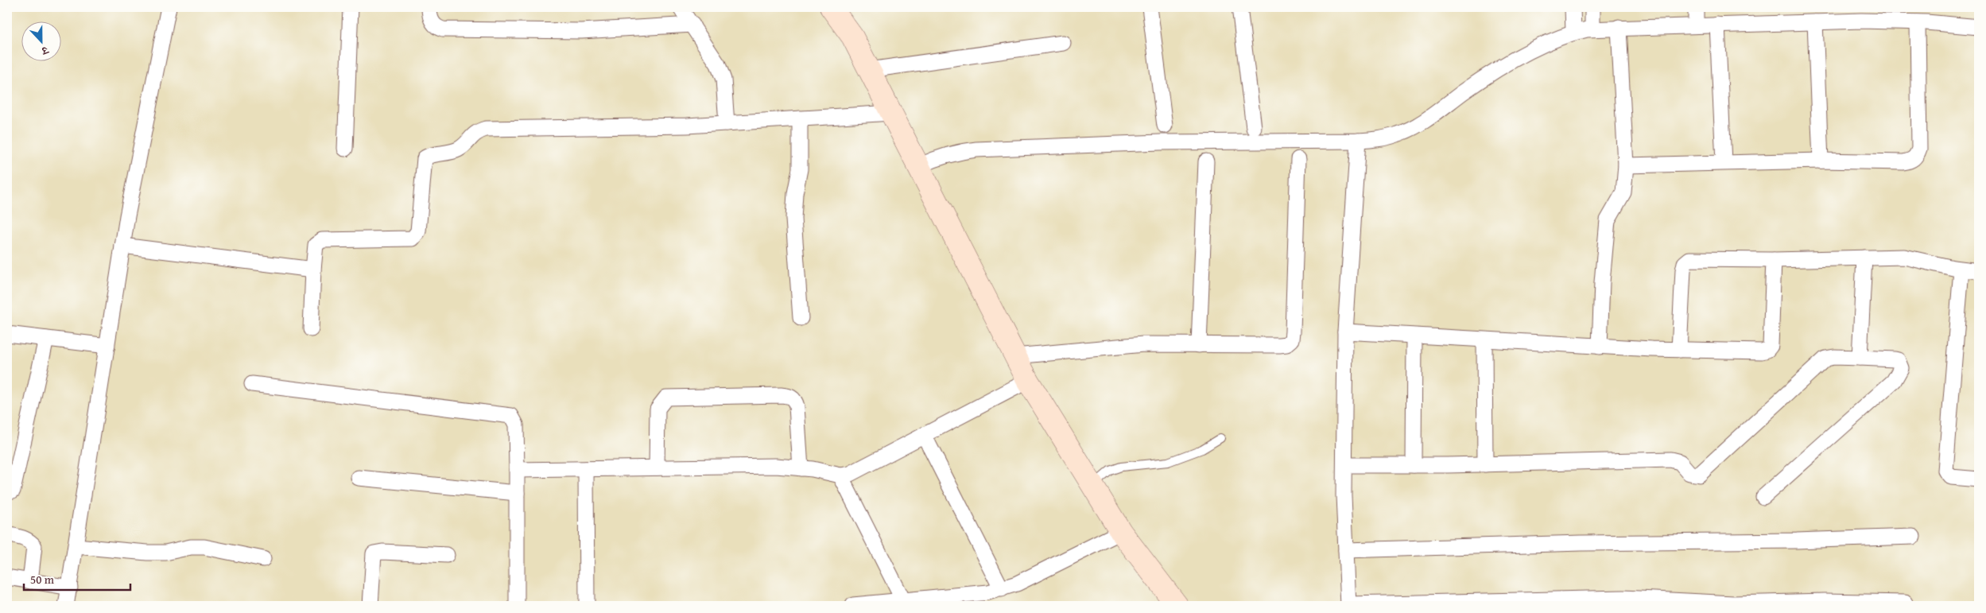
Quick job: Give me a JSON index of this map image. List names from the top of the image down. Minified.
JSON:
{"scale_bar":"50 m","north":"bottom"}
